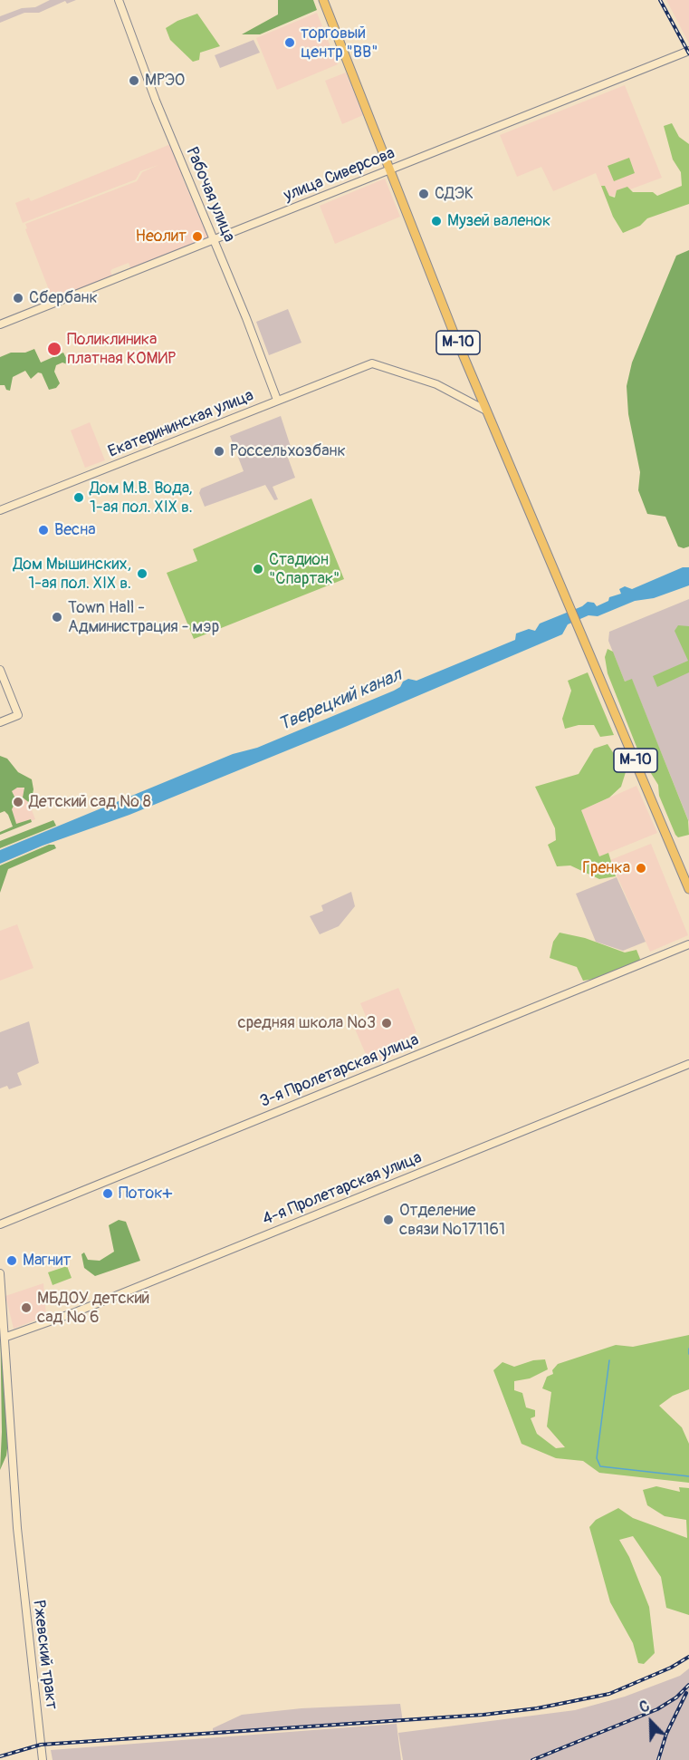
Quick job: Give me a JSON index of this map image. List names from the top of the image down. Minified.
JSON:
{"streets":{"highway":["М-10"],"street":["улица Сиверсова","Рабочая улица","Екатерининская улица","3-я Пролетарская улица","4-я Пролетарская улица","Ржевский тракт"]},"crossings":[["улица Сиверсова","Рабочая улица"],["улица Сиверсова","М-10"],["Рабочая улица","Екатерининская улица"],["М-10","Екатерининская улица"],["4-я Пролетарская улица","Ржевский тракт"]],"water":["Тверецкий канал"],"places":["торговый центр \"ВВ\"","МРЭО","СДЭК","Музей валенок","Неолит","Сбербанк","Поликлиника платная КОМИР","Россельхозбанк","Дом М.В. Вода, 1-ая пол. XIX в.","Весна","Стадион \"Спартак\"","Дом Мышинских, 1-ая пол. XIX в.","Town Hall - Администрация - мэр","Детский сад № 8","Гренка","средняя школа №3","Поток+","Отделение связи №171161","Магнит","МБДОУ детский сад № 6"],"north":"top left"}
